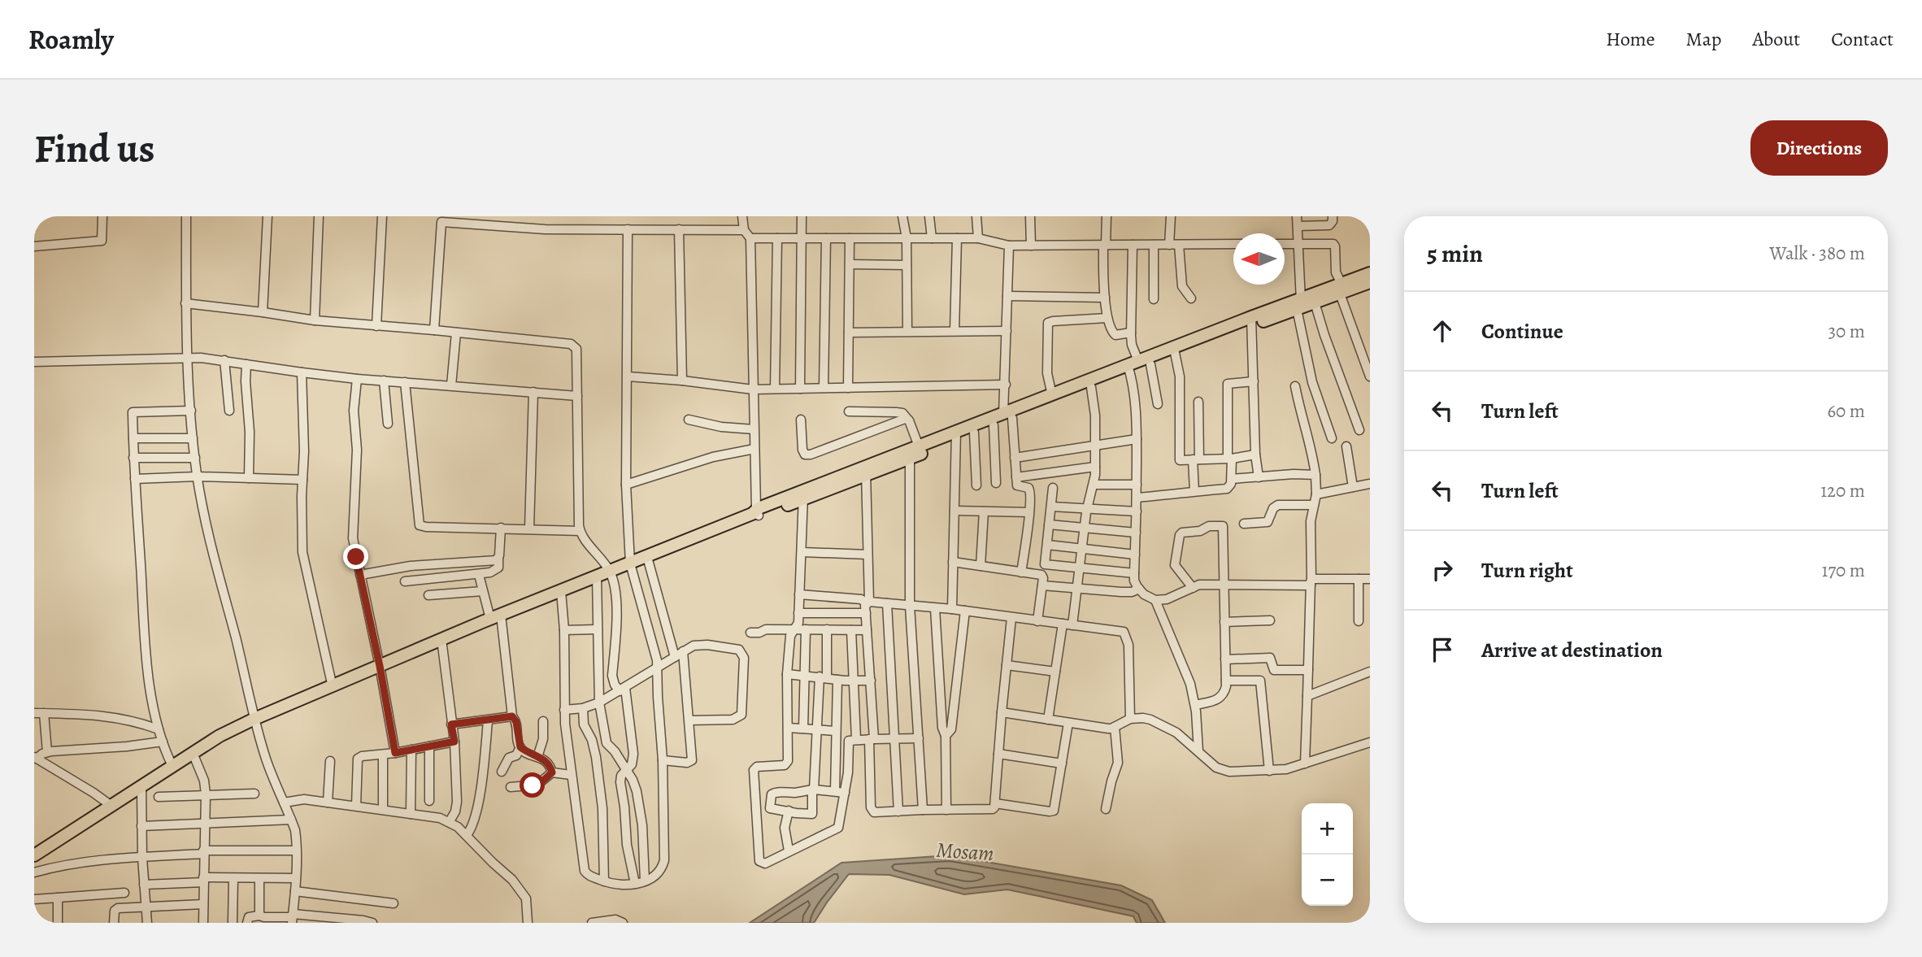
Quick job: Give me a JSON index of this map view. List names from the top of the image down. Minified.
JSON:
{"water":["Mosam"],"north":"left","page":{"header":"Roamly","nav":["Home","Map","About","Contact"],"buttons":"Directions","title":"Find us","heading":["5 min","Walk · 380 m"],"list":[["Continue","30 m"],["Turn left","60 m"],["Turn left","120 m"],["Turn right","170 m"],"Arrive at destination"],"map_buttons":["+","−"]}}
